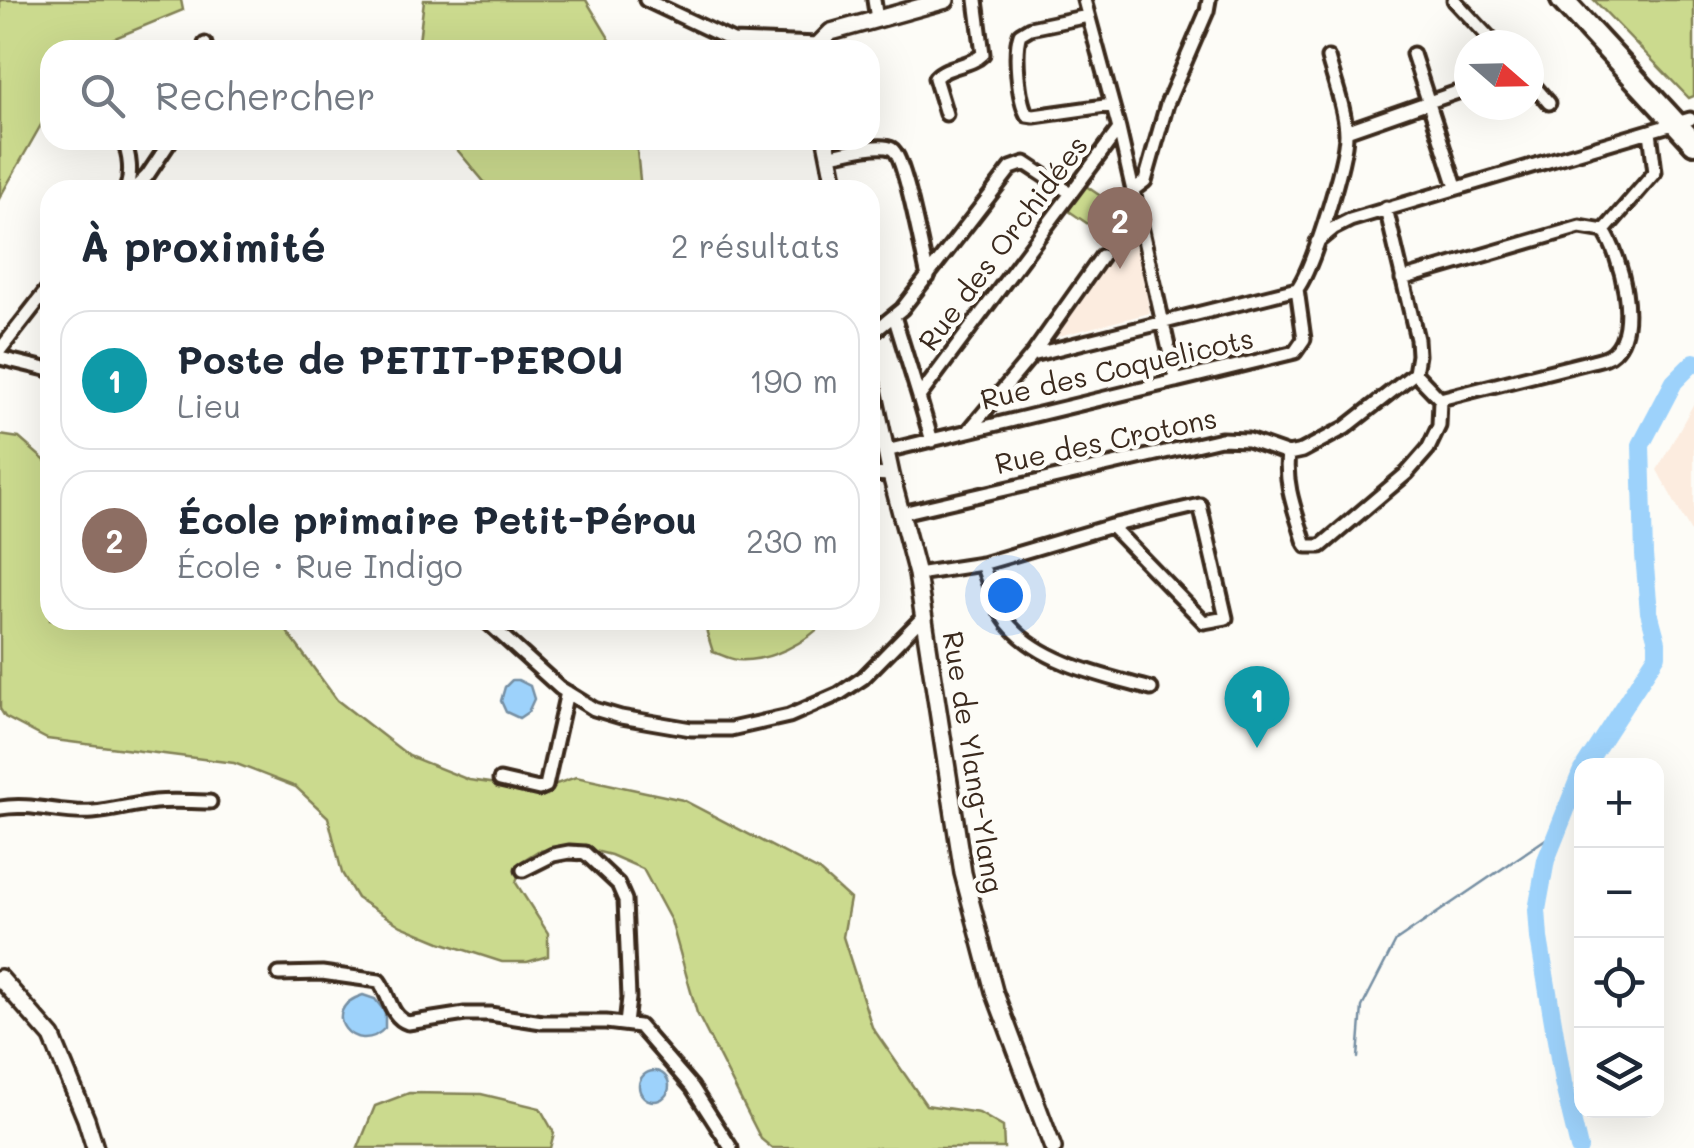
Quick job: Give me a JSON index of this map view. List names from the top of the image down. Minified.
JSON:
{"streets":{"street":["Rue des Orchidées","Rue des Coquelicots","Rue des Crotons","Rue de Ylang-Ylang"]},"crossings":[["Rue des Coquelicots","Rue de Ylang-Ylang"],["Rue des Crotons","Rue de Ylang-Ylang"]],"north":"right","page":{"search":"Rechercher","heading":["À proximité","2 résultats"],"pins":["2","1"],"list":[{"mark":"1","name":"Poste de PETIT-PEROU","note":"Lieu","value":"190 m"},{"mark":"2","name":"École primaire Petit-Pérou","note":"École · Rue Indigo","value":"230 m"}],"map_buttons":["+","−"]}}
